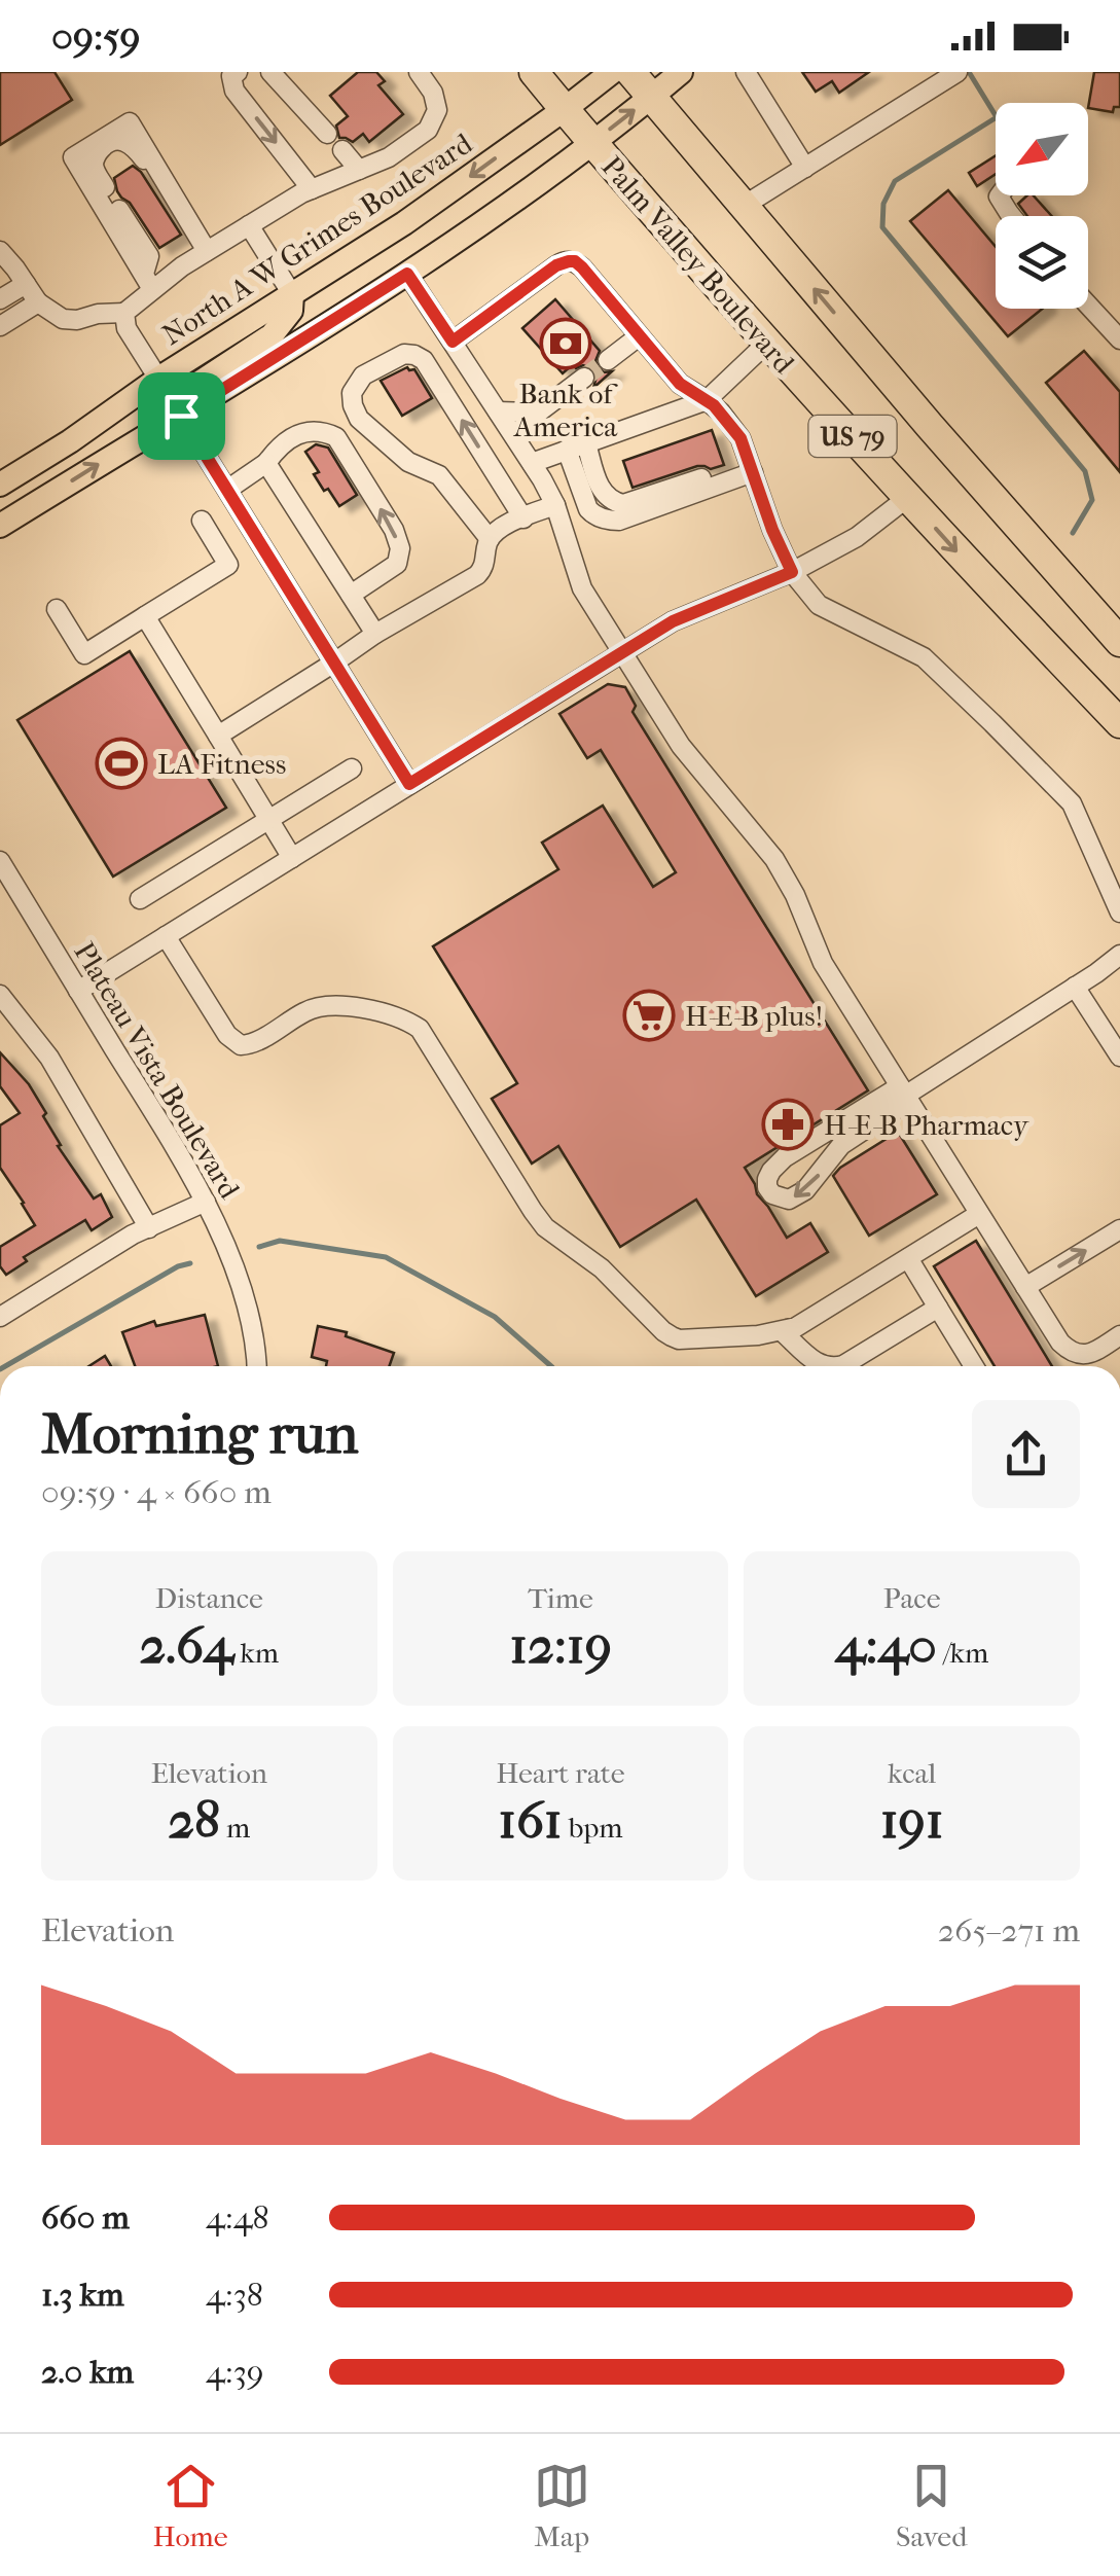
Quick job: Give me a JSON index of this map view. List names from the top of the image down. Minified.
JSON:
{"streets":{"highway":["Palm Valley Boulevard","US 79"],"main road":["North A W Grimes Boulevard"],"street":["Plateau Vista Boulevard"]},"crossings":[["North A W Grimes Boulevard","Palm Valley Boulevard"]],"places":{"bank":["Bank of America"],"sports":["LA Fitness"],"supermarket":["H-E-B plus!"],"pharmacy":["H-E-B Pharmacy"]},"north":"bottom left","page":{"status":"09:59","heading":["Morning run","09:59 · 4 × 660 m"],"stats":[["Distance","2.64 km"],["Time","12:19"],["Pace","4:40 /km"],["Elevation","28 m"],["Heart rate","161 bpm"],["kcal","191"]],"chart":["Elevation","265–271 m"],"list":[{"name":"660 m","note":"4:48"},{"name":"1.3 km","note":"4:38"},{"name":"2.0 km","note":"4:39"}],"tabs":["Home","Map","Saved"]}}
